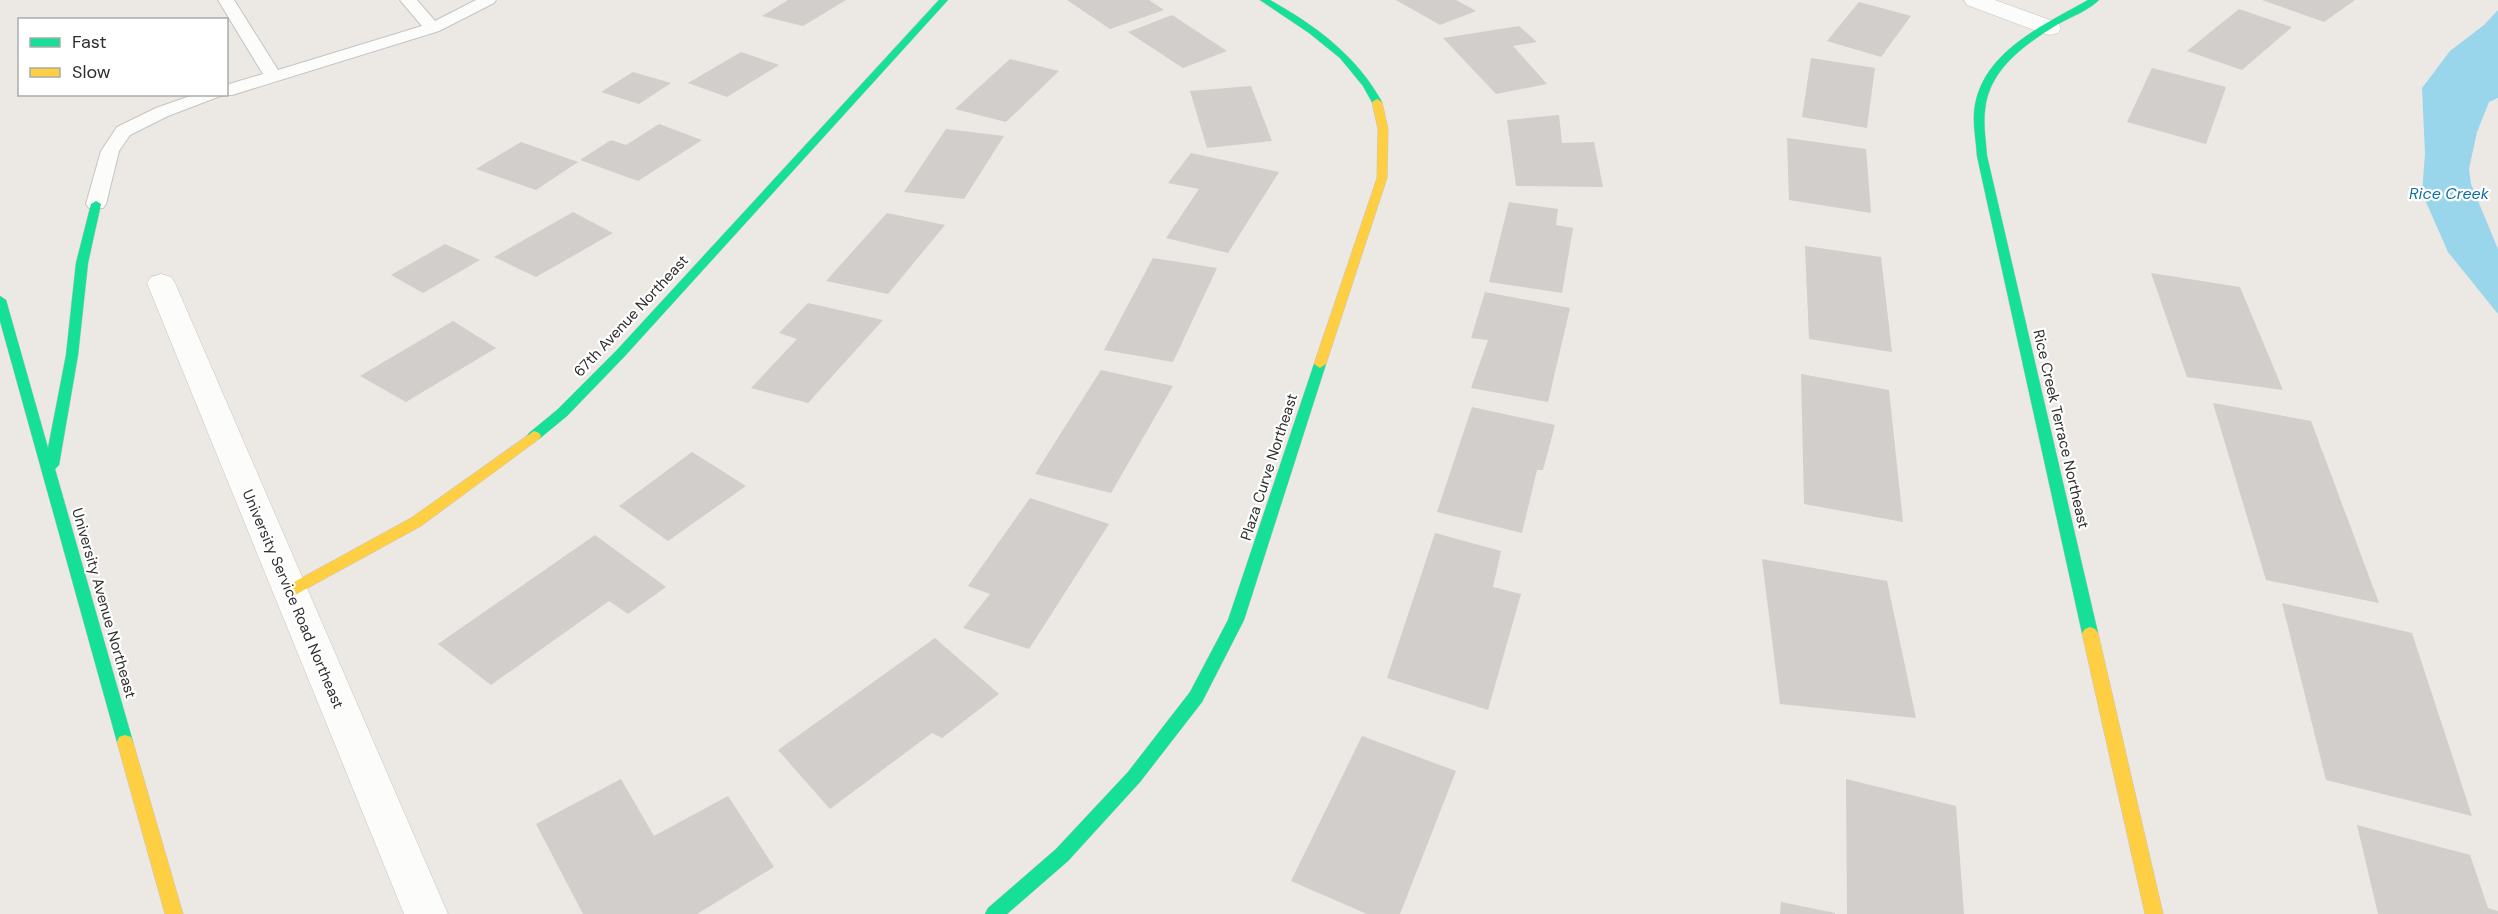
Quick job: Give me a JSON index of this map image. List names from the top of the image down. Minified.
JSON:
{"streets":{"street":["67th Avenue Northeast","Rice Creek Terrace Northeast","Plaza Curve Northeast","University Service Road Northeast","University Avenue Northeast"]},"crossings":[["67th Avenue Northeast","University Service Road Northeast"]],"water":["Rice Creek"],"legend":["Fast","Slow"]}
